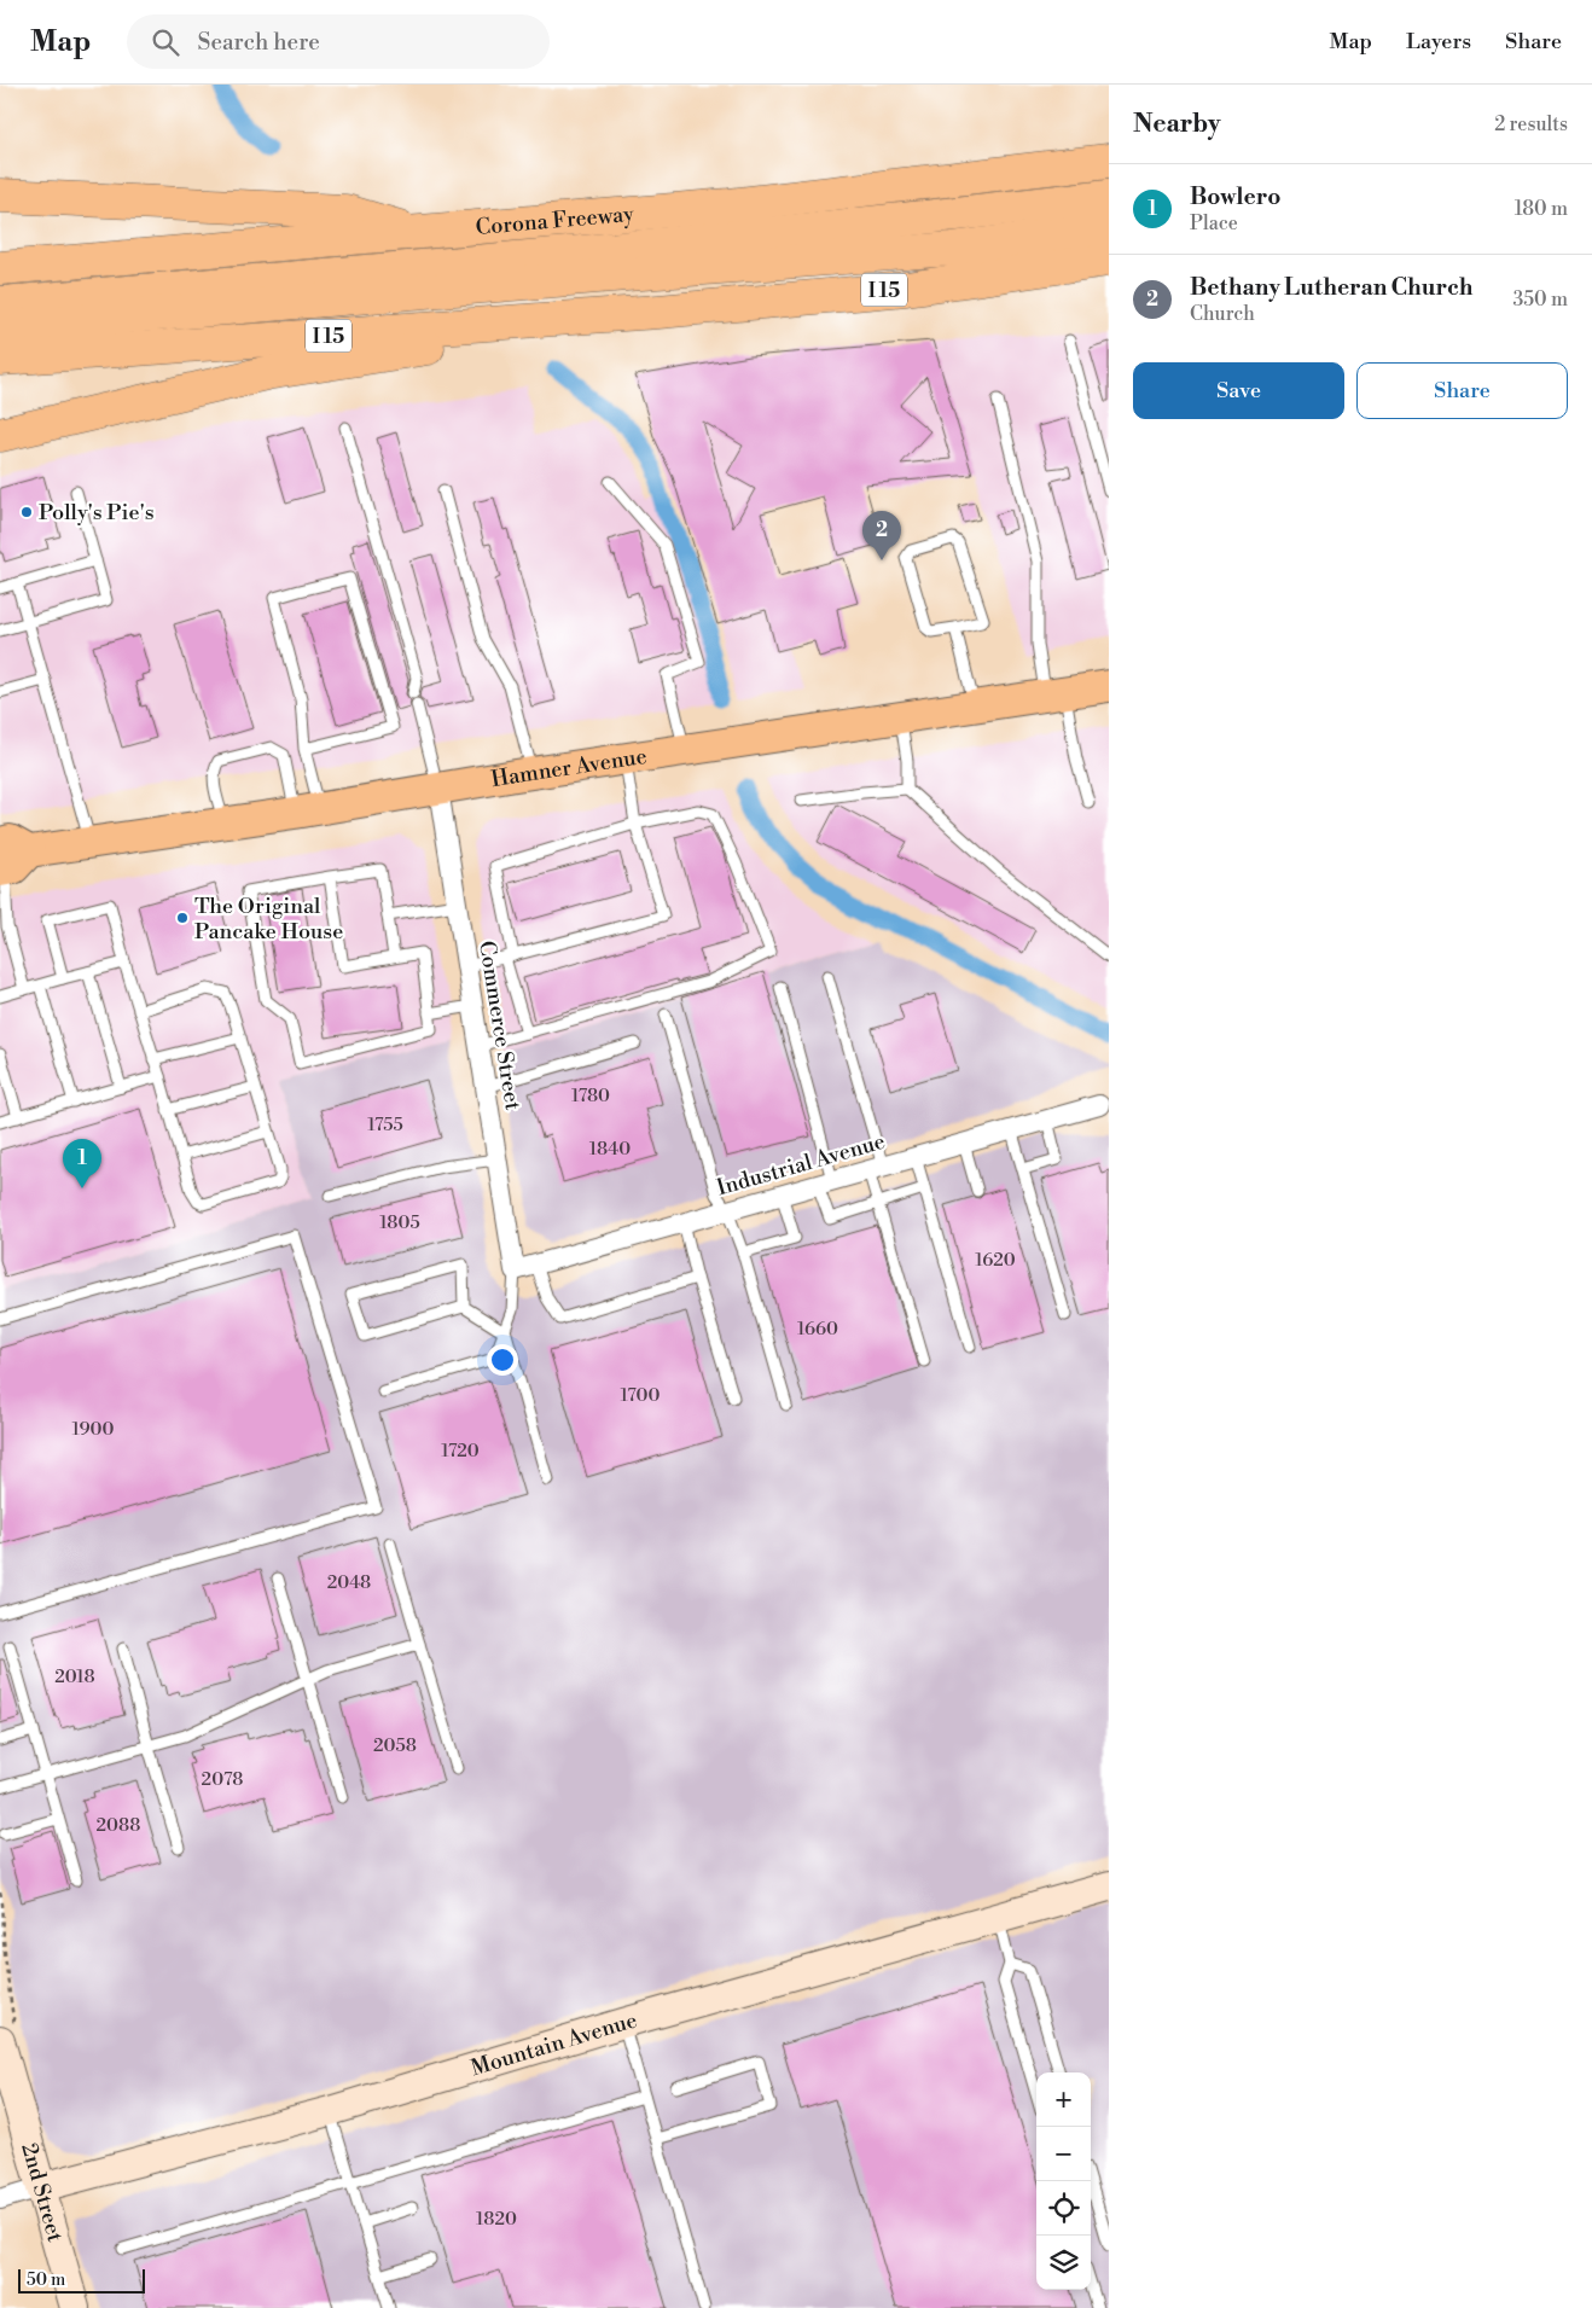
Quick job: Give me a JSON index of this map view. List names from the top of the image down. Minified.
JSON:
{"streets":{"highway":["Corona Freeway","I 15"],"main road":["Hamner Avenue","Mountain Avenue","2nd Street"],"street":["Commerce Street","Industrial Avenue"]},"crossings":[["Hamner Avenue","Commerce Street"],["Commerce Street","Industrial Avenue"],["Mountain Avenue","2nd Street"]],"places":["Polly's Pie's","The Original Pancake House"],"house_numbers":["1780","1755","1840","1805","1620","1660","1700","1900","1720","2048","2018","2058","2078","2088","1820"],"scale_bar":"50 m","page":{"header":"Map","search":"Search here","nav":["Map","Layers","Share"],"heading":["Nearby","2 results"],"list":[{"mark":"1","name":"Bowlero","note":"Place","value":"180 m"},{"mark":"2","name":"Bethany Lutheran Church","note":"Church","value":"350 m"}],"buttons":["Save","Share"],"pins":["2","1"],"map_buttons":["+","−"],"scale":"50 m"}}
